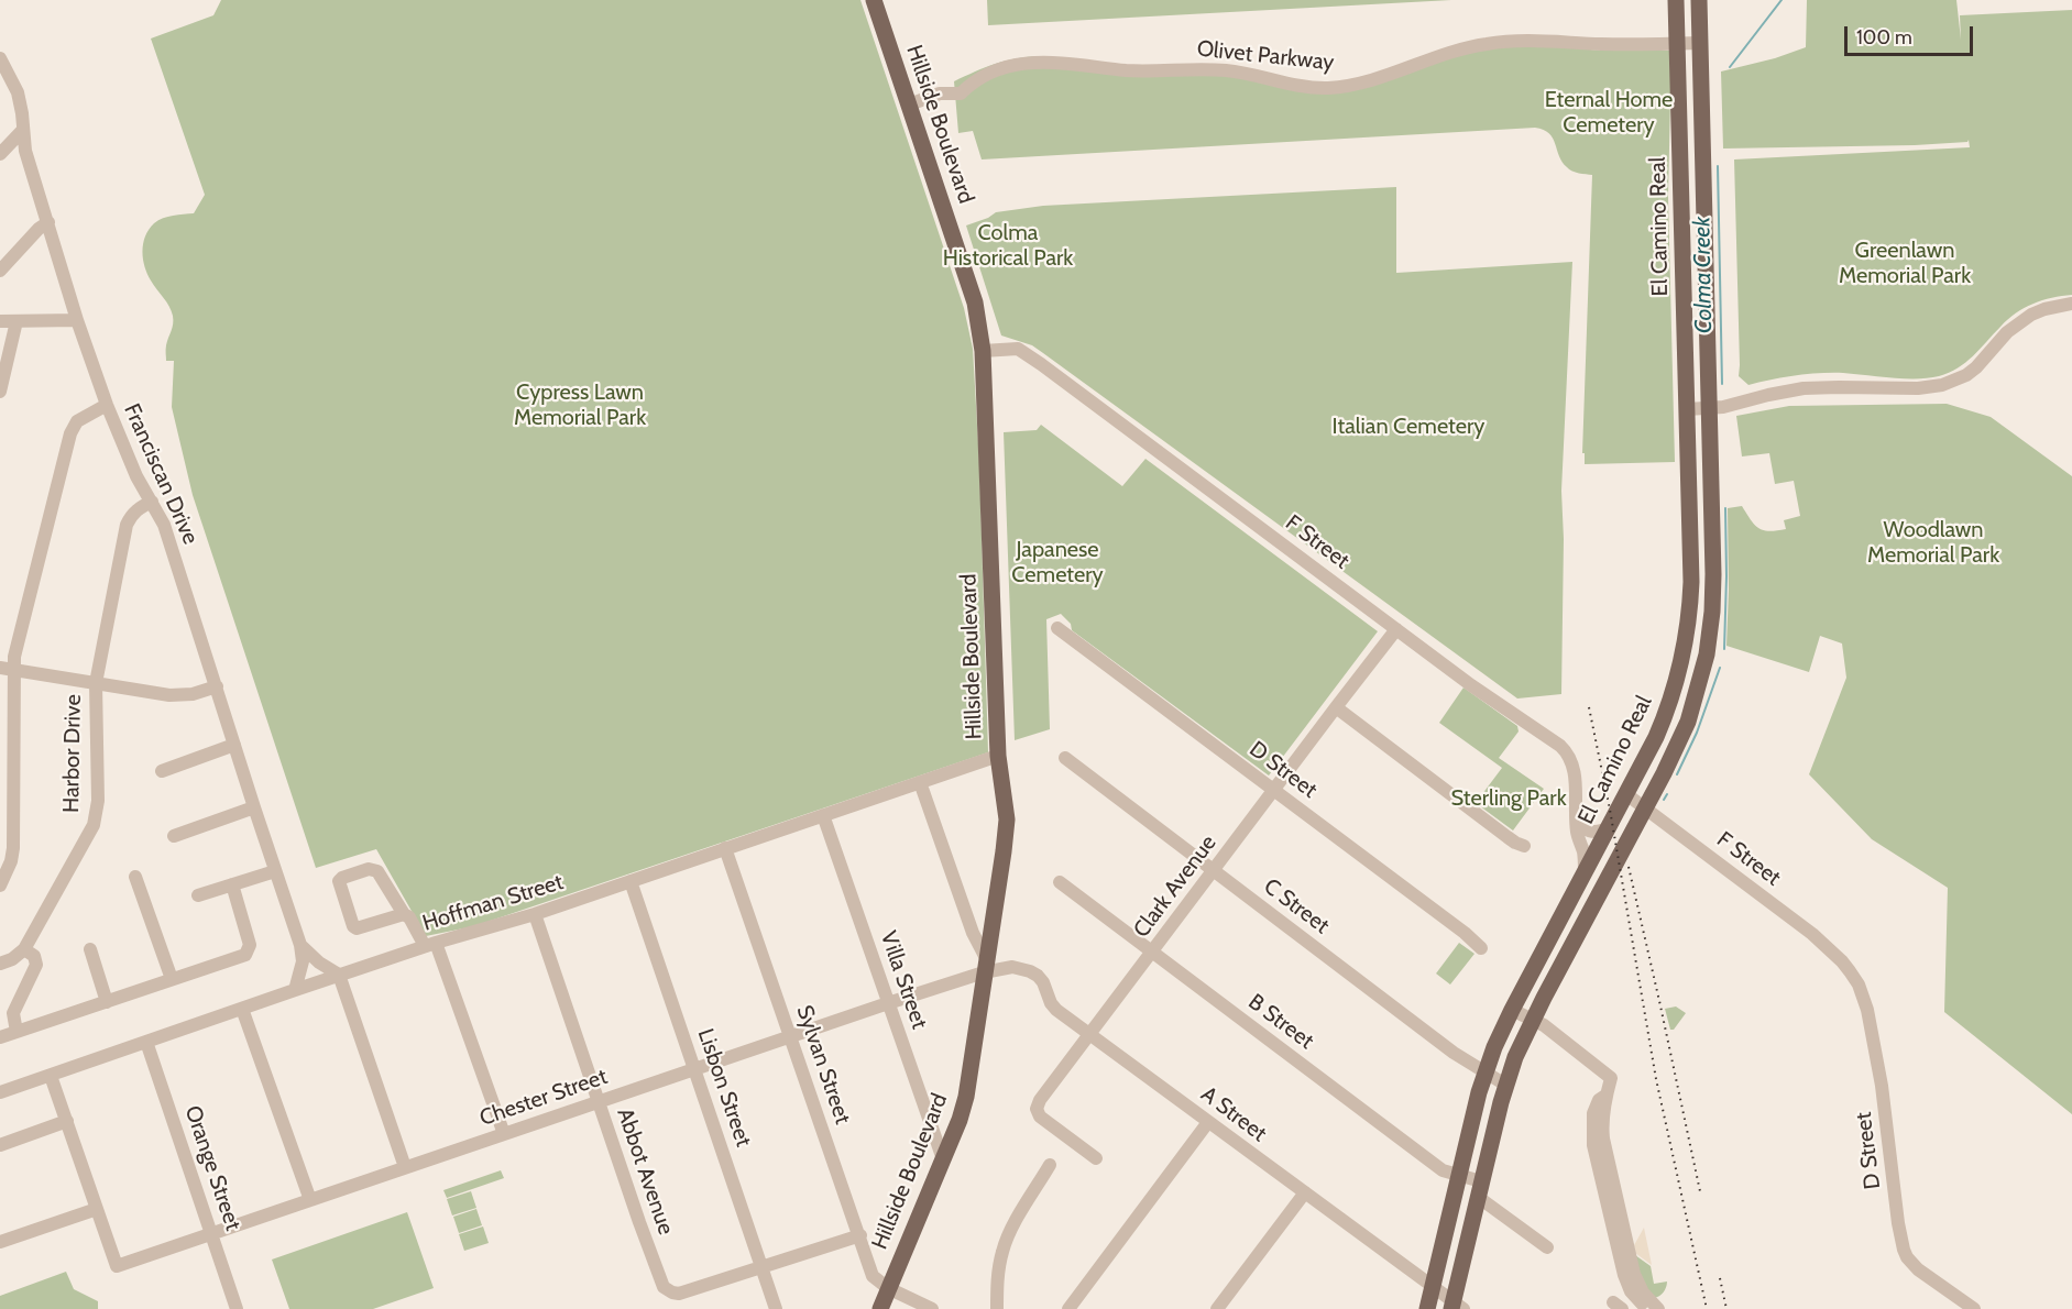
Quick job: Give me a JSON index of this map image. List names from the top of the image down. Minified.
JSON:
{"streets":{"main road":["Hillside Boulevard","El Camino Real"],"street":["Olivet Parkway","Franciscan Drive","F Street","Harbor Drive","D Street","Clark Avenue","Hoffman Street","C Street","Villa Street","B Street","Sylvan Street","Lisbon Street","Chester Street","A Street","Orange Street","Abbot Avenue"]},"crossings":[["Olivet Parkway","Hillside Boulevard"],["Olivet Parkway","El Camino Real"],["Hillside Boulevard","F Street"],["Hillside Boulevard","Hoffman Street"],["Hillside Boulevard","Villa Street"],["Hillside Boulevard","Sylvan Street"],["Hillside Boulevard","Chester Street"],["Hillside Boulevard","A Street"],["El Camino Real","F Street"],["El Camino Real","C Street"],["El Camino Real","B Street"],["El Camino Real","A Street"],["Franciscan Drive","Harbor Drive"],["Franciscan Drive","Hoffman Street"],["F Street","D Street"],["F Street","Clark Avenue"],["D Street","Clark Avenue"],["Clark Avenue","C Street"],["Clark Avenue","B Street"],["Clark Avenue","A Street"],["Hoffman Street","Villa Street"],["Hoffman Street","Sylvan Street"],["Hoffman Street","Lisbon Street"],["Hoffman Street","Orange Street"],["Hoffman Street","Abbot Avenue"],["Villa Street","Chester Street"],["Sylvan Street","Chester Street"],["Lisbon Street","Chester Street"],["Lisbon Street","Abbot Avenue"],["Chester Street","A Street"],["Chester Street","Orange Street"],["Chester Street","Abbot Avenue"]],"water":["Colma Creek"],"parks":["Eternal Home Cemetery","Colma Historical Park","Greenlawn Memorial Park","Cypress Lawn Memorial Park","Italian Cemetery","Woodlawn Memorial Park","Japanese Cemetery","Sterling Park"],"scale_bar":"100 m"}
